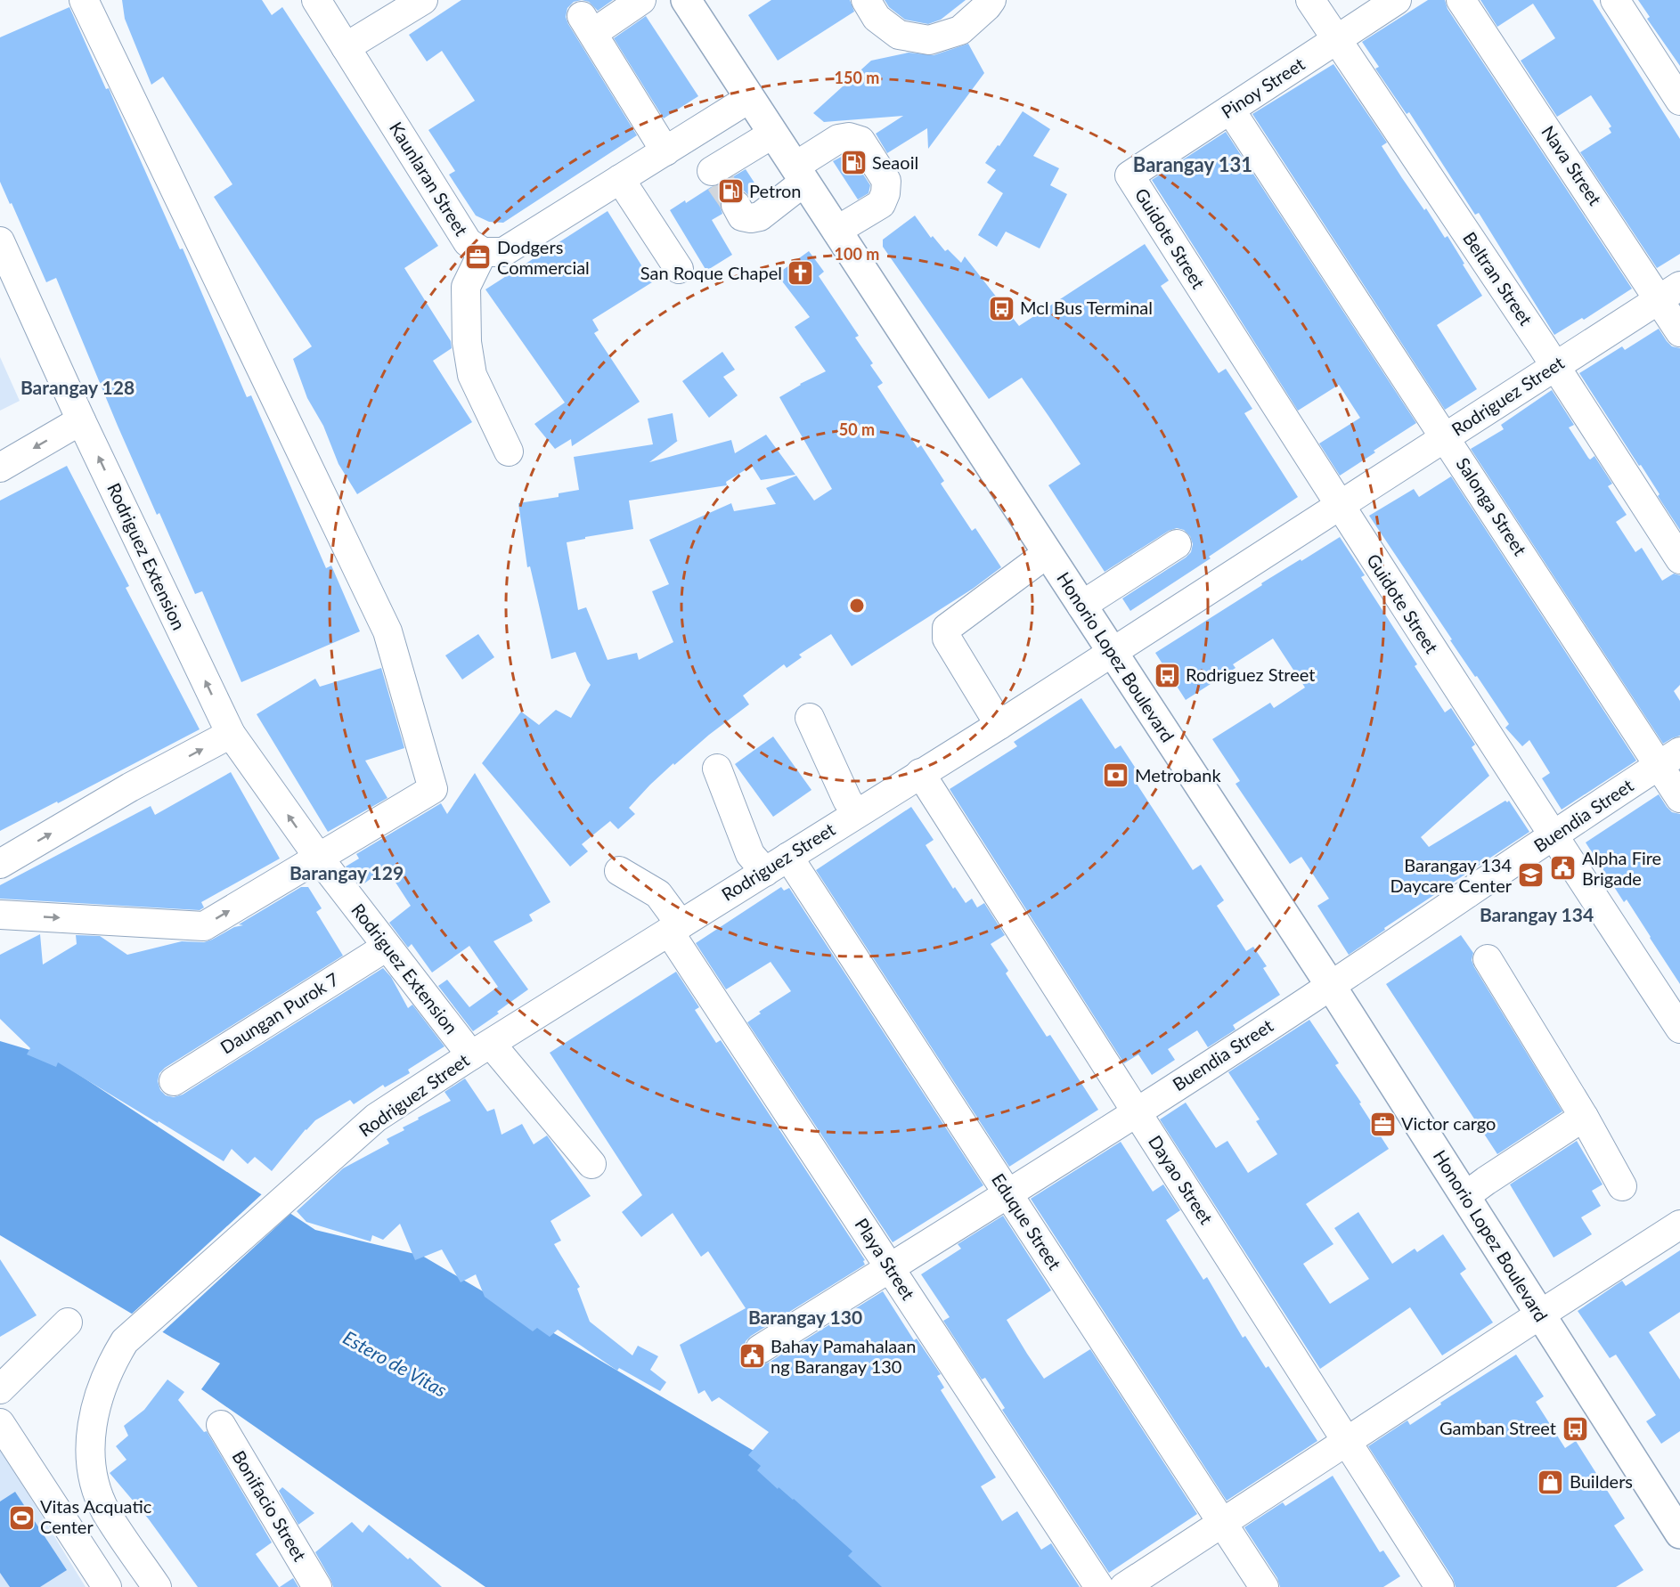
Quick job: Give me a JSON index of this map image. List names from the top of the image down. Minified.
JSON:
{"streets":{"main road":["Honorio Lopez Boulevard"],"street":["Pinoy Street","Nava Street","Kaunlaran Street","Guidote Street","Beltran Street","Rodriguez Street","Salonga Street","Rodriguez Extension","Buendia Street","Daungan Purok 7","Dayao Street","Eduque Street","Playa Street","Bonifacio Street"]},"crossings":[["Pinoy Street","Guidote Street"],["Pinoy Street","Beltran Street"],["Pinoy Street","Salonga Street"],["Nava Street","Rodriguez Street"],["Kaunlaran Street","Honorio Lopez Boulevard"],["Guidote Street","Rodriguez Street"],["Guidote Street","Buendia Street"],["Beltran Street","Rodriguez Street"],["Rodriguez Street","Salonga Street"],["Rodriguez Street","Rodriguez Extension"],["Rodriguez Street","Honorio Lopez Boulevard"],["Rodriguez Street","Dayao Street"],["Rodriguez Street","Eduque Street"],["Rodriguez Street","Playa Street"],["Salonga Street","Buendia Street"],["Rodriguez Extension","Daungan Purok 7"],["Honorio Lopez Boulevard","Buendia Street"],["Buendia Street","Dayao Street"],["Buendia Street","Eduque Street"],["Buendia Street","Playa Street"]],"one_way":["Rodriguez Extension"],"districts":["Barangay 131","Barangay 128","Barangay 129","Barangay 134","Barangay 130"],"water":["Estero de Vitas"],"places":{"fuel station":["Seaoil","Petron"],"office":["Dodgers Commercial","Victor cargo"],"church":["San Roque Chapel"],"bus stop":["Mcl Bus Terminal","Rodriguez Street","Gamban Street"],"bank":["Metrobank"],"public building":["Alpha Fire Brigade","Bahay Pamahalaan ng Barangay 130"],"school or university":["Barangay 134 Daycare Center"],"shop":["Builders"],"sports":["Vitas Acquatic Center"]},"rings":["150 m","100 m","50 m"]}
